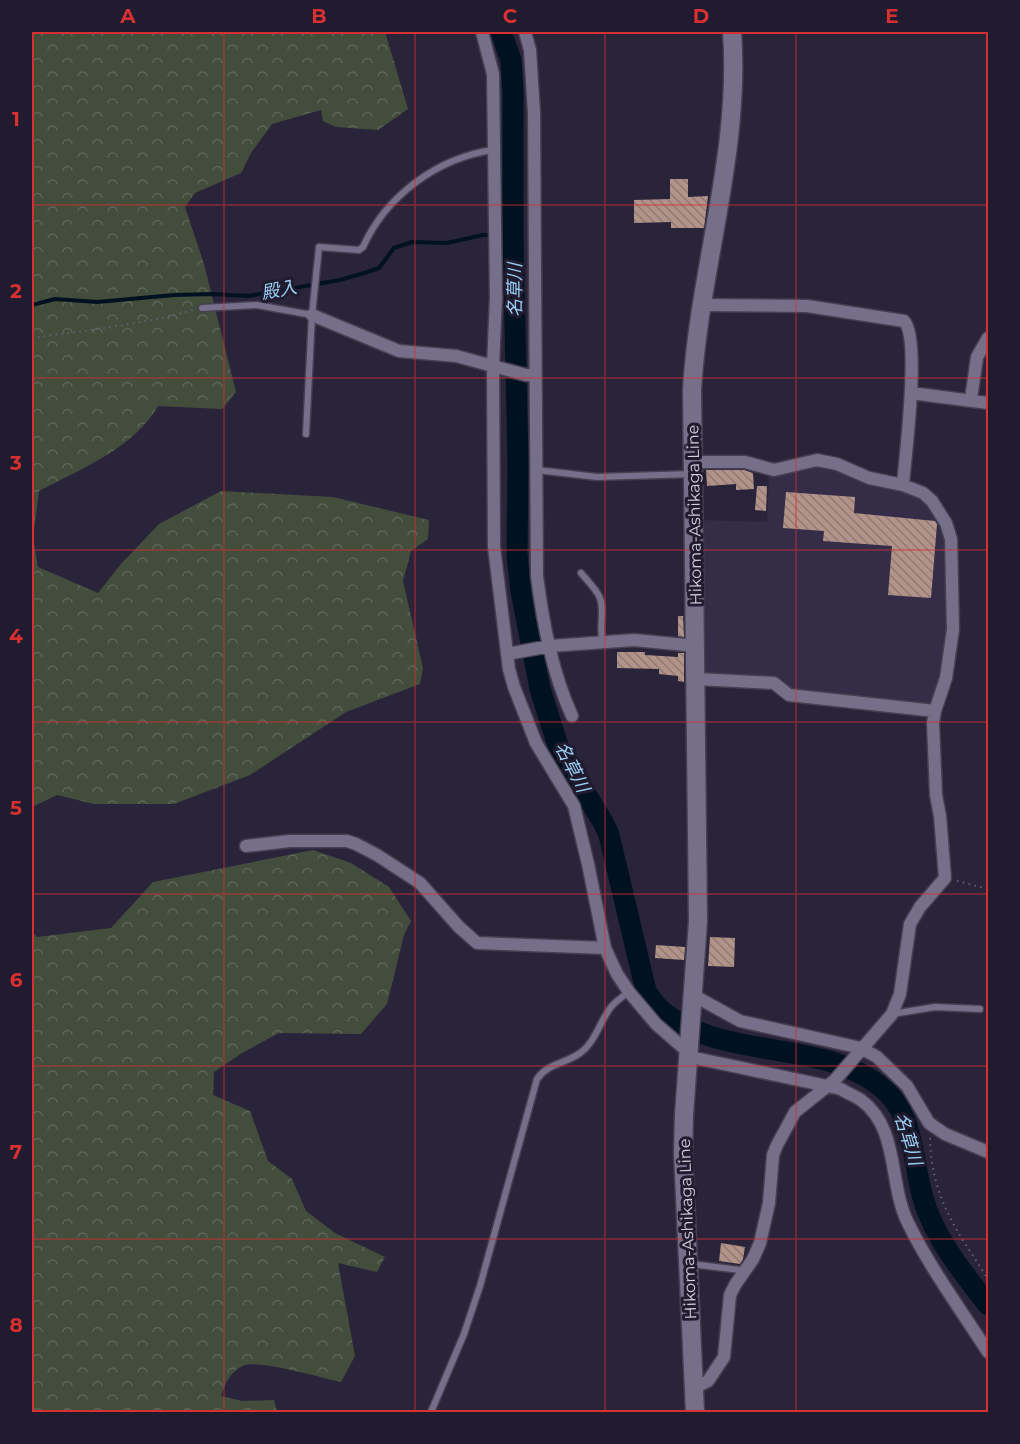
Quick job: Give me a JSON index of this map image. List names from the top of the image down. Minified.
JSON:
{"streets":{"main road":["Hikoma-Ashikaga Line"]},"water":["殿入","名草川"],"grid":{"columns":["A","B","C","D","E"],"rows":["1","2","3","4","5","6","7","8"]}}
